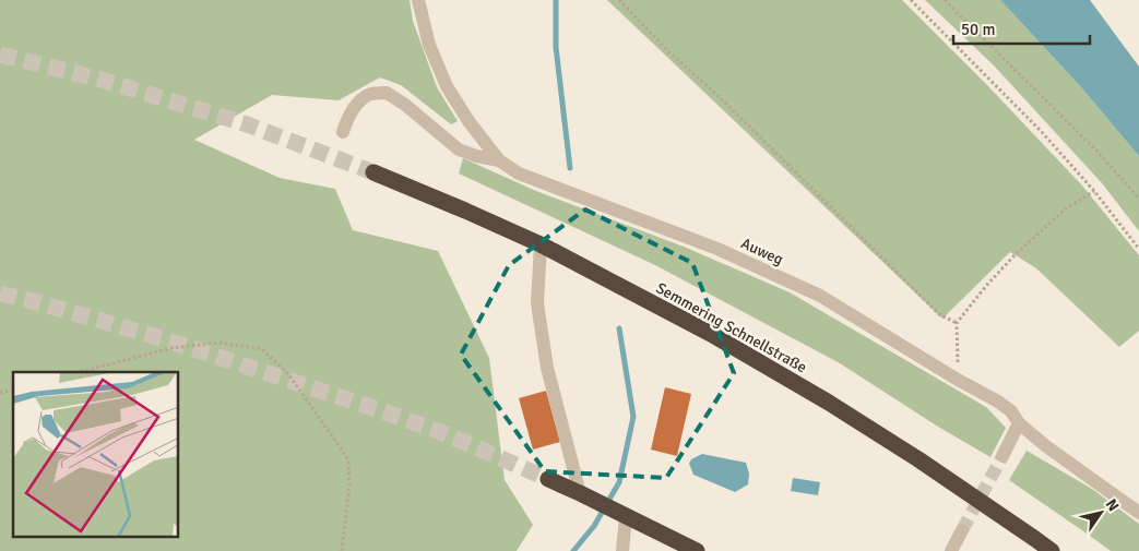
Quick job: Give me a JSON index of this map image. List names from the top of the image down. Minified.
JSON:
{"streets":{"highway":["Semmering Schnellstraße"],"street":["Auweg"]},"scale_bar":"50 m","north":"top right"}
